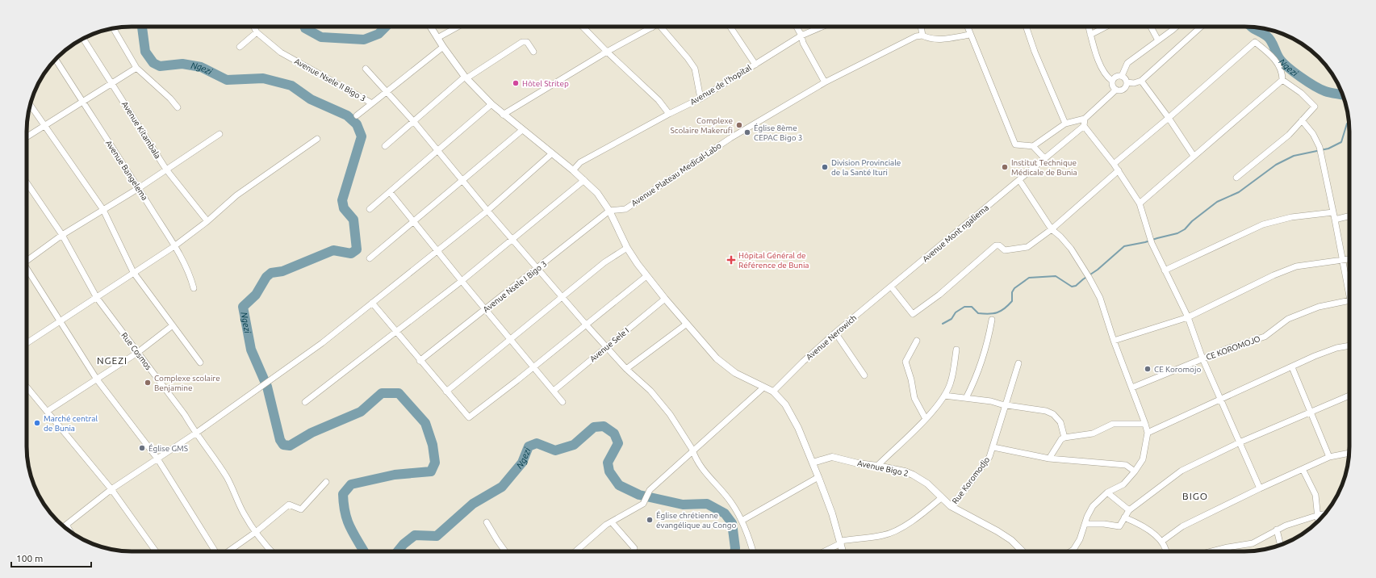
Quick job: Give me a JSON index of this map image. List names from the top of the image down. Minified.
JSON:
{"streets":{"street":["Avenue Nsele II Bigo 3","Avenue de l'hopital","Avenue Kitambala","Avenue Bangelema","Avenue Plateau Medical-Labo","Avenue Mont ngaliema","Avenue Nsele I Bigo 3","Avenue Nerowich","Avenue Sele I","CE KOROMOJO","Rue Cosmos","Avenue Bigo 2","Rue Koromodjo"]},"crossings":[["Avenue Plateau Medical-Labo","Avenue Nsele I Bigo 3"],["Avenue Mont ngaliema","Avenue Nerowich"],["Avenue Bigo 2","Rue Koromodjo"]],"districts":["NGEZI","BIGO"],"water":["Ngezi"],"places":{"other":["Hôtel Stritep","Complexe Scolaire Makerufi","Église 8ème CEPAC Bigo 3","Division Provinciale de la Santé Ituri","Institut Technique Médicale de Bunia","CE Koromojo","Complexe scolaire Benjamine","Marché central de Bunia","Église GMS","Église chrétienne évangélique au Congo"],"health":["Hôpital Général de Référence de Bunia"]},"scale_bar":"100 m"}
